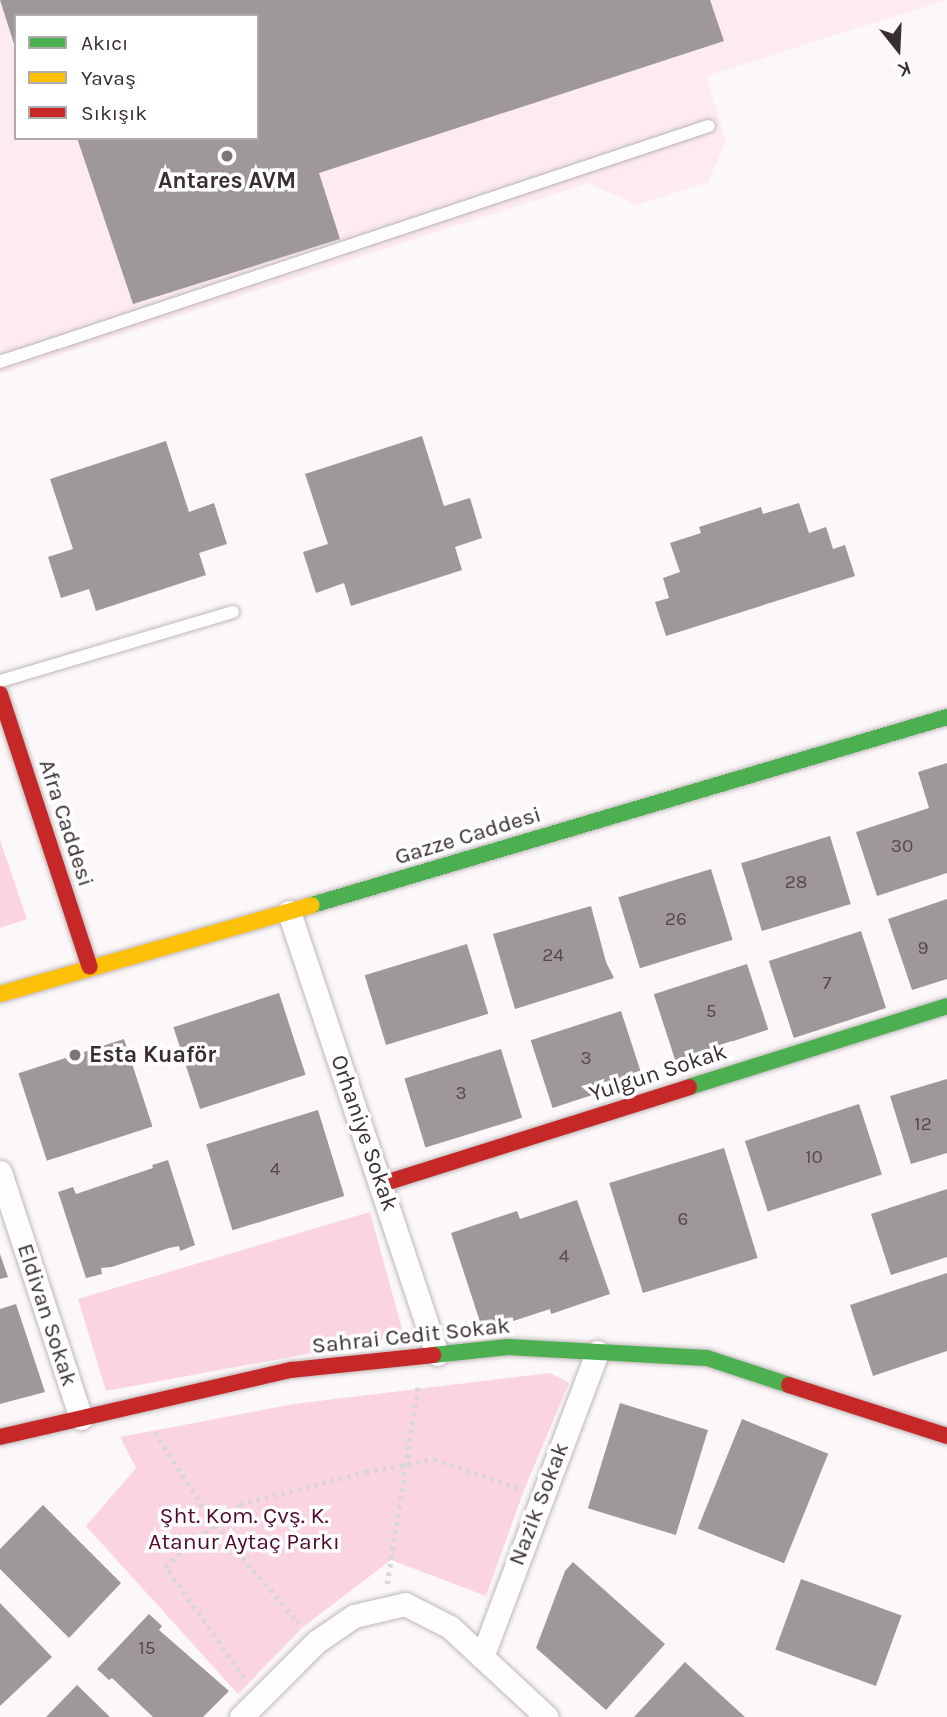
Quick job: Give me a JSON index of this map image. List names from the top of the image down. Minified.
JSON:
{"streets":{"street":["Afra Caddesi","Gazze Caddesi","Yulgun Sokak","Orhaniye Sokak","Eldivan Sokak","Sahrai Cedit Sokak","Nazik Sokak"]},"crossings":[["Afra Caddesi","Gazze Caddesi"],["Gazze Caddesi","Orhaniye Sokak"],["Yulgun Sokak","Orhaniye Sokak"],["Orhaniye Sokak","Sahrai Cedit Sokak"],["Eldivan Sokak","Sahrai Cedit Sokak"],["Sahrai Cedit Sokak","Nazik Sokak"]],"parks":["Şht. Kom. Çvş. K. Atanur Aytaç Parkı"],"places":["Antares AVM","Esta Kuaför"],"house_numbers":["30","28","26","9","24","7","5","3","3","12","10","4","6","4","15"],"legend":["Akıcı","Yavaş","Sıkışık"],"north":"bottom"}
